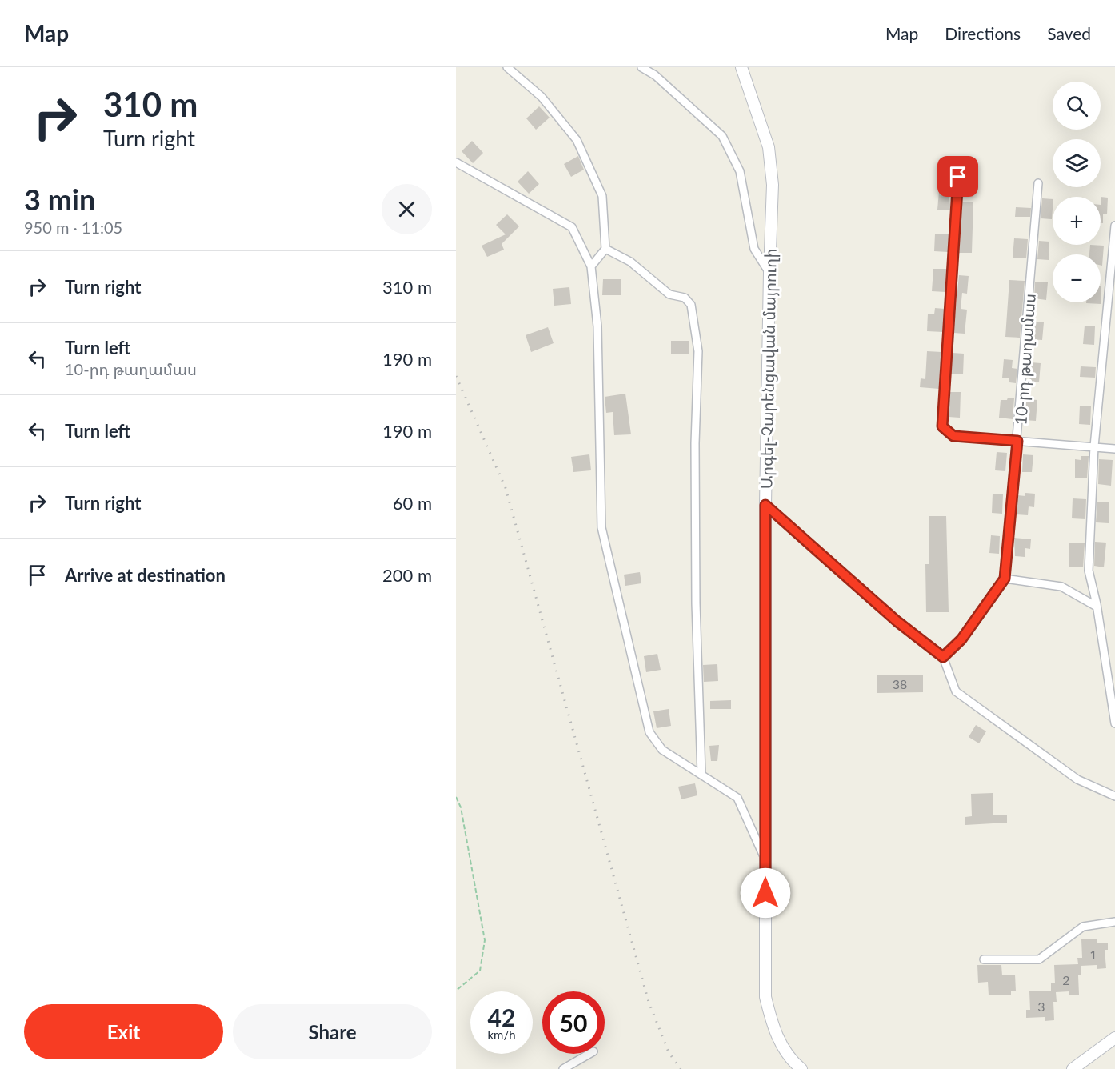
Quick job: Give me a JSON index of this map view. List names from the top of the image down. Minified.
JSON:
{"streets":{"main road":["Արգել-Չարենցավան մայրուղի"],"street":["10-րդ թաղամաս"]},"house_numbers":["38","1","2","3"],"page":{"header":"Map","nav":["Map","Directions","Saved"],"turn":["310 m","Turn right"],"map_buttons":["+","−"],"heading":["3 min","950 m · 11:05"],"list":[{"name":"Turn right","value":"310 m"},{"name":"Turn left","note":"10-րդ թաղամաս","value":"190 m"},{"name":"Turn left","value":"190 m"},{"name":"Turn right","value":"60 m"},{"name":"Arrive at destination","value":"200 m"}],"speed":"42 km/h","limit":"50","buttons":["Exit","Share"]}}
